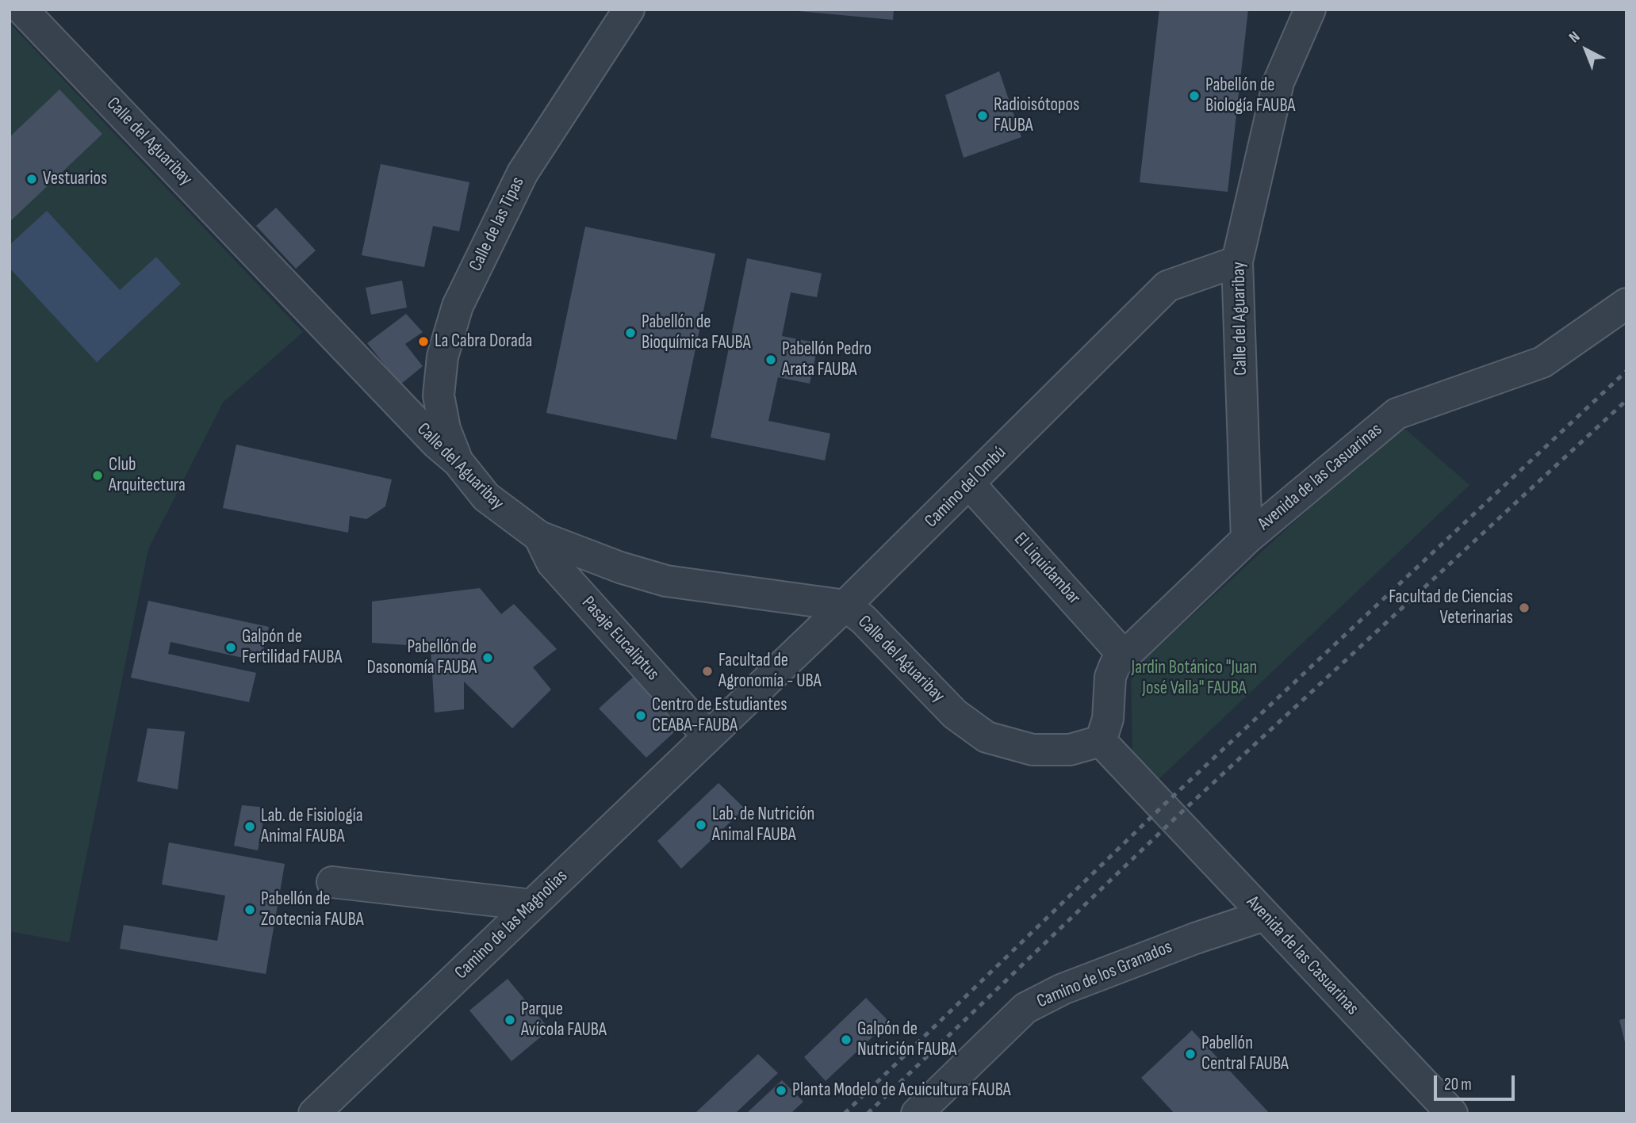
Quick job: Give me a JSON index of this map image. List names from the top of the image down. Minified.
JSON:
{"streets":{"lane":["Calle del Aguaribay","Calle de las Tipas","Avenida de las Casuarinas","Camino del Ombú","El Liquidambar","Pasaje Eucaliptus","Camino de las Magnolias","Camino de los Granados"]},"crossings":[["Calle del Aguaribay","Calle de las Tipas"],["Calle del Aguaribay","Avenida de las Casuarinas"],["Calle del Aguaribay","Camino del Ombú"],["Calle del Aguaribay","Pasaje Eucaliptus"],["Avenida de las Casuarinas","El Liquidambar"],["Avenida de las Casuarinas","Camino de los Granados"],["Camino del Ombú","El Liquidambar"],["Camino del Ombú","Pasaje Eucaliptus"],["Camino del Ombú","Camino de las Magnolias"],["Pasaje Eucaliptus","Camino de las Magnolias"]],"parks":["Jardin Botánico \"Juan José Valla\" FAUBA"],"places":["Pabellón de Biología FAUBA","Radioisótopos FAUBA","Vestuarios","Pabellón de Bioquímica FAUBA","La Cabra Dorada","Pabellón Pedro Arata FAUBA","Club Arquitectura","Facultad de Ciencias Veterinarias","Galpón de Fertilidad FAUBA","Pabellón de Dasonomía FAUBA","Facultad de Agronomía - UBA","Centro de Estudiantes CEABA-FAUBA","Lab. de Nutrición Animal FAUBA","Lab. de Fisiología Animal FAUBA","Pabellón de Zootecnia FAUBA","Parque Avícola FAUBA","Galpón de Nutrición FAUBA","Pabellón Central FAUBA","Planta Modelo de Acuicultura FAUBA"],"scale_bar":"20 m","north":"top left"}
